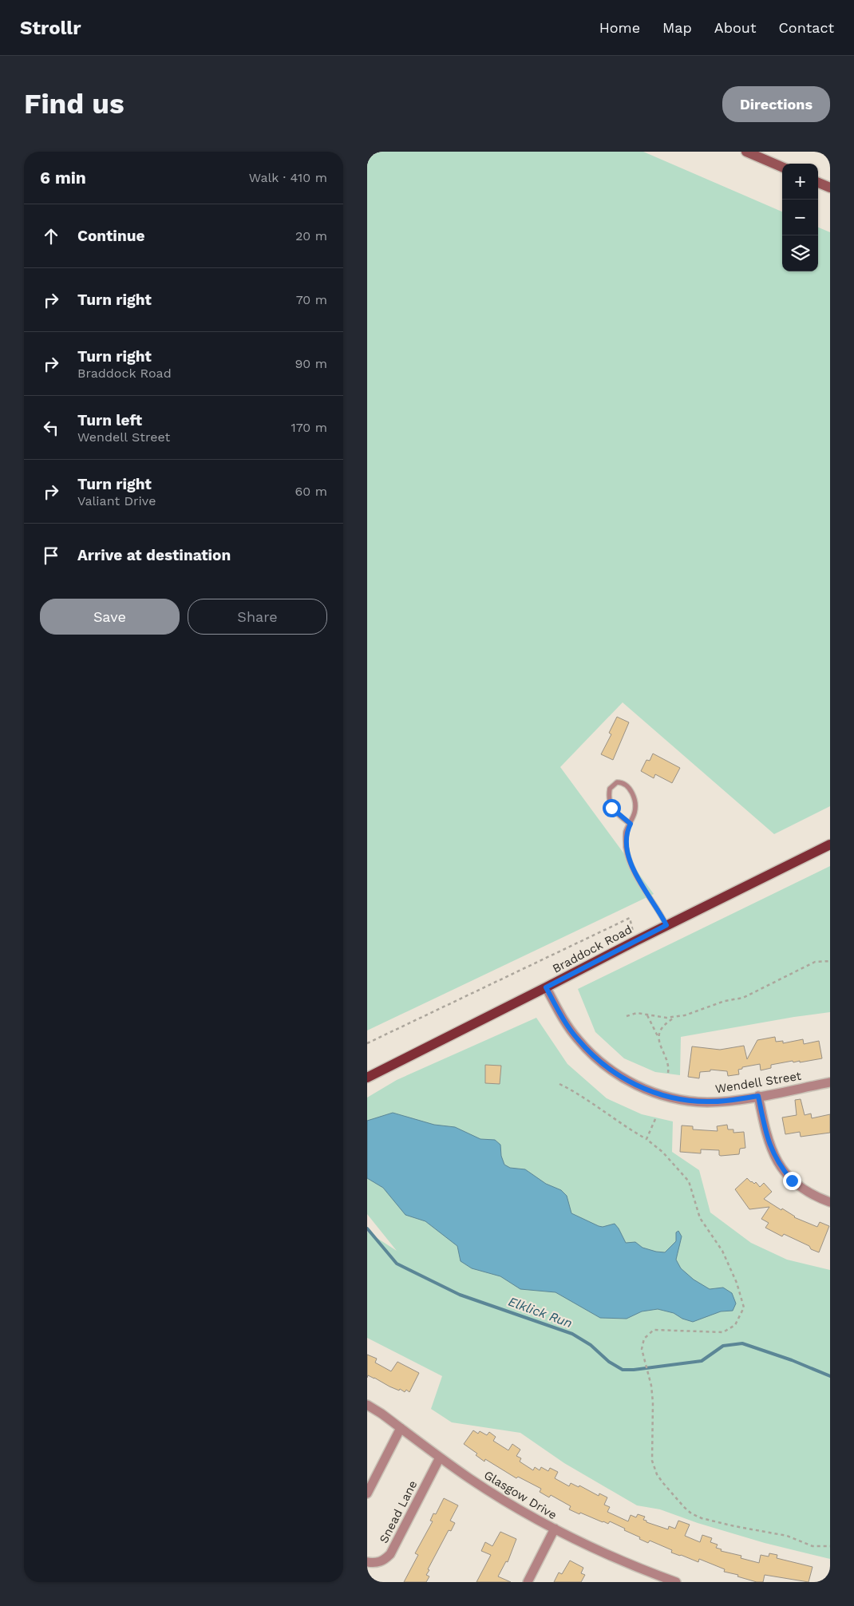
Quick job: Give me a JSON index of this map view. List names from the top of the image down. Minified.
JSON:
{"streets":{"main road":["Braddock Road"],"street":["Wendell Street","Glasgow Drive","Snead Lane"]},"crossings":[["Braddock Road","Wendell Street"],["Glasgow Drive","Snead Lane"]],"water":["Elklick Run"],"page":{"header":"Strollr","nav":["Home","Map","About","Contact"],"buttons":["Directions",["Save","Share"]],"title":"Find us","heading":["6 min","Walk · 410 m"],"map_buttons":["+","−"],"list":[["Continue","20 m"],["Turn right","70 m"],["Turn right","Braddock Road","90 m"],["Turn left","Wendell Street","170 m"],["Turn right","Valiant Drive","60 m"],"Arrive at destination"]}}
